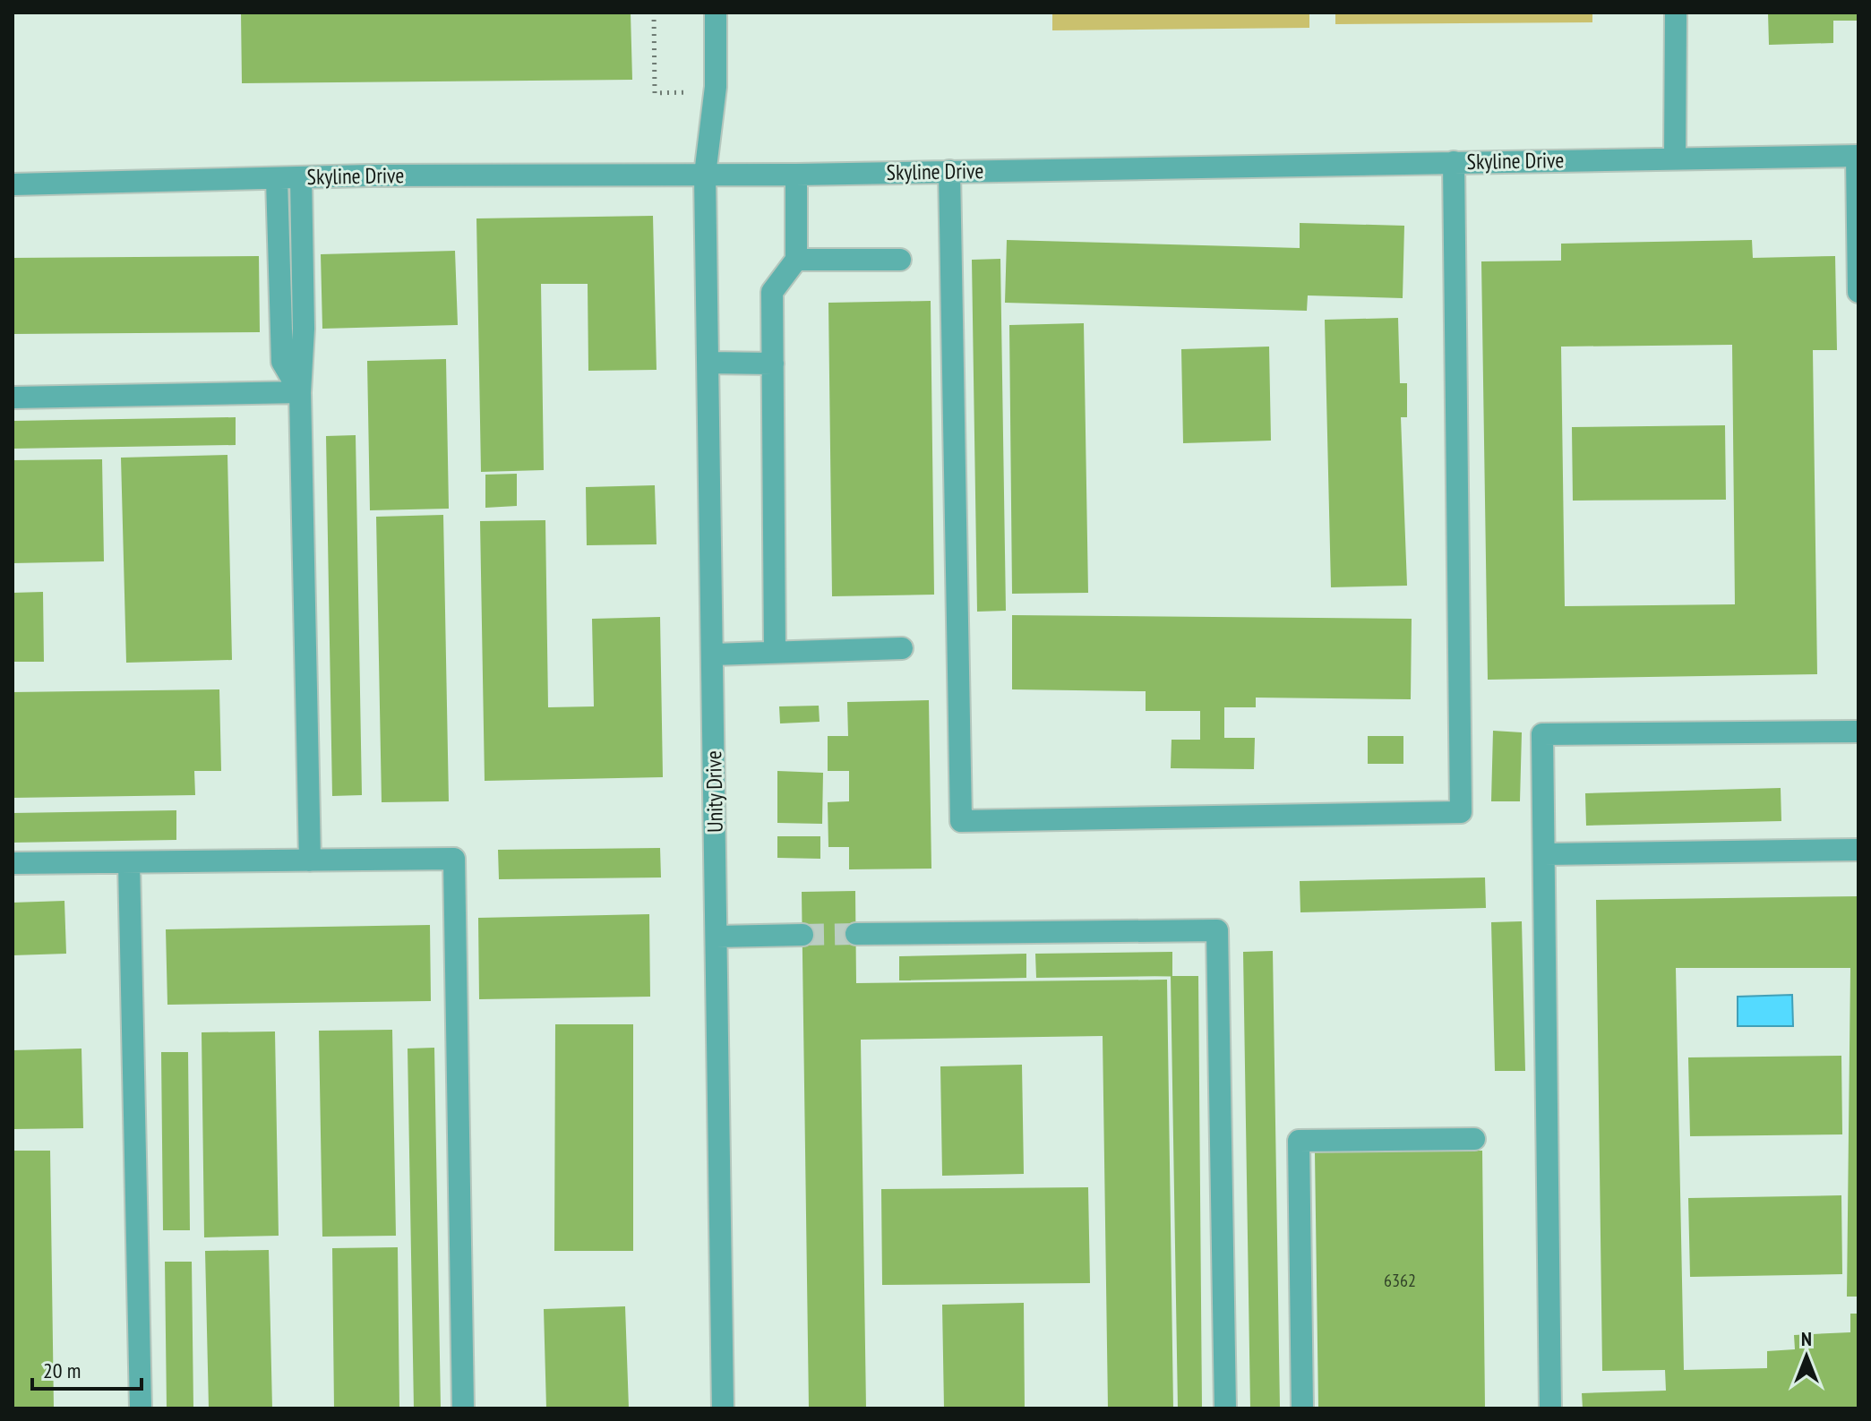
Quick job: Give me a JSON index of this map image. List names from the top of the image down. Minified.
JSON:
{"streets":{"street":["Skyline Drive","Unity Drive"]},"crossings":[["Skyline Drive","Unity Drive"]],"house_numbers":["6362"],"scale_bar":"20 m","north":"top"}
